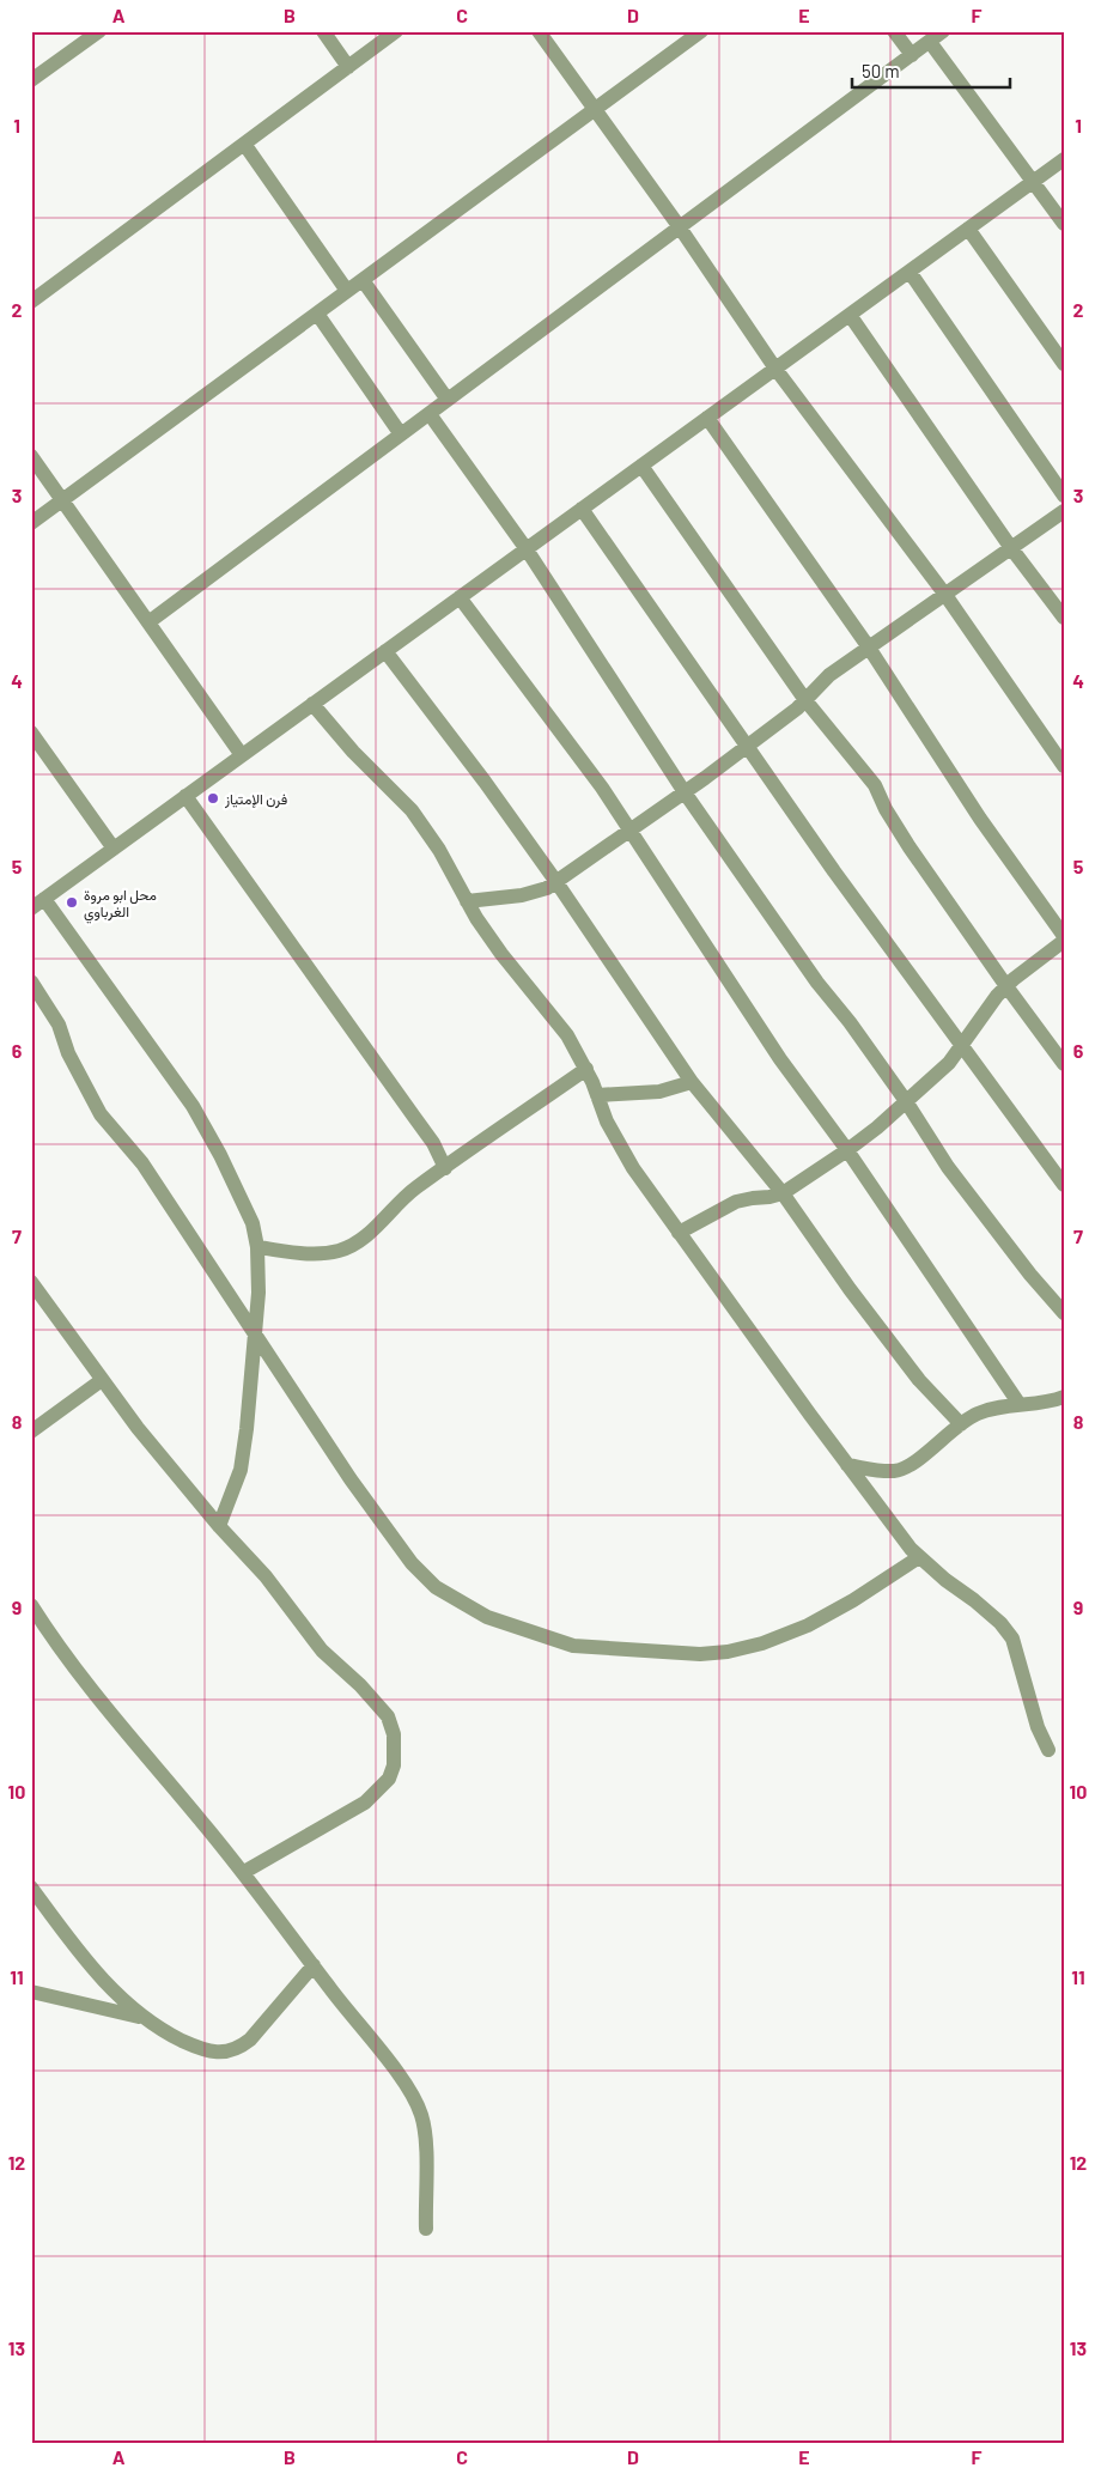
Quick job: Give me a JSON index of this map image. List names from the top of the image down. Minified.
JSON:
{"places":["فرن الإمتياز","محل ابو مروة الغرباوي"],"scale_bar":"50 m","grid":{"columns":["A","B","C","D","E","F"],"rows":["1","2","3","4","5","6","7","8","9","10","11","12","13"]}}
